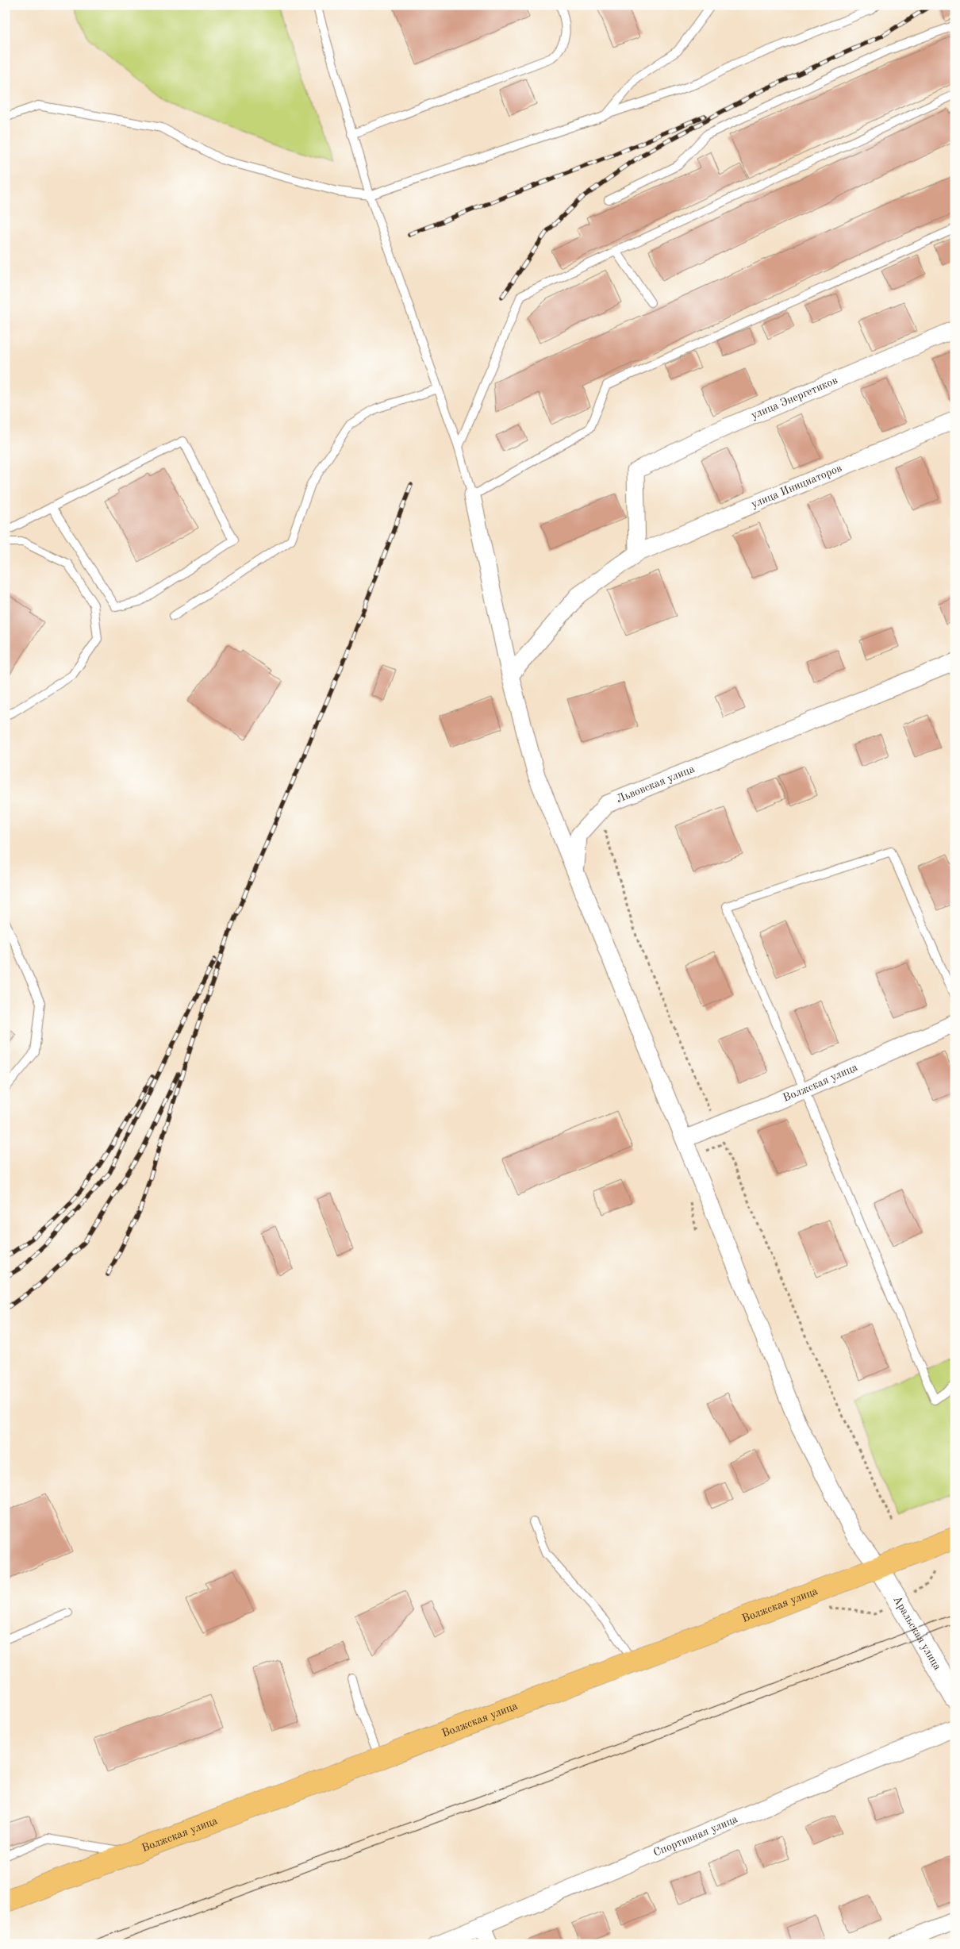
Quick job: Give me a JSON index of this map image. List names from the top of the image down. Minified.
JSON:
{"streets":{"main road":["Волжская улица"],"street":["улица Энергетиков","улица Инициаторов","Львовская улица","Аральская улица","Спортивная улица"]},"crossings":[["улица Энергетиков","улица Инициаторов"],["Львовская улица","Волжская улица"],["Львовская улица","Аральская улица"],["Волжская улица","Аральская улица"]]}
